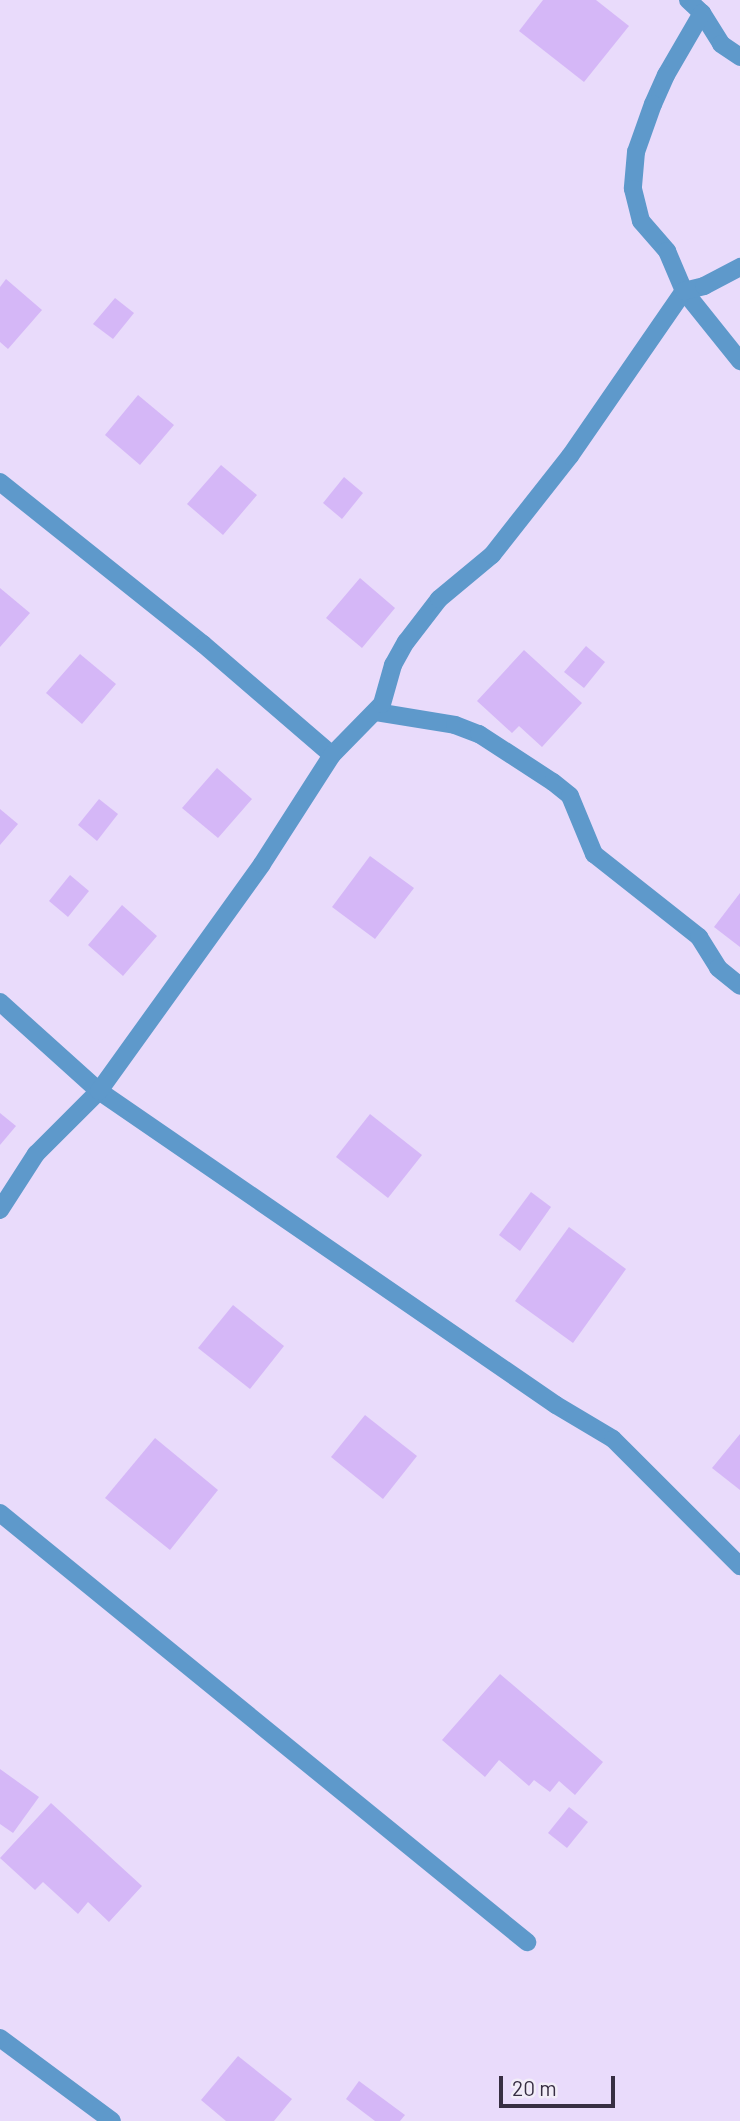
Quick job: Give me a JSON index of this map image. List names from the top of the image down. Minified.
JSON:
{"scale_bar":"20 m"}
